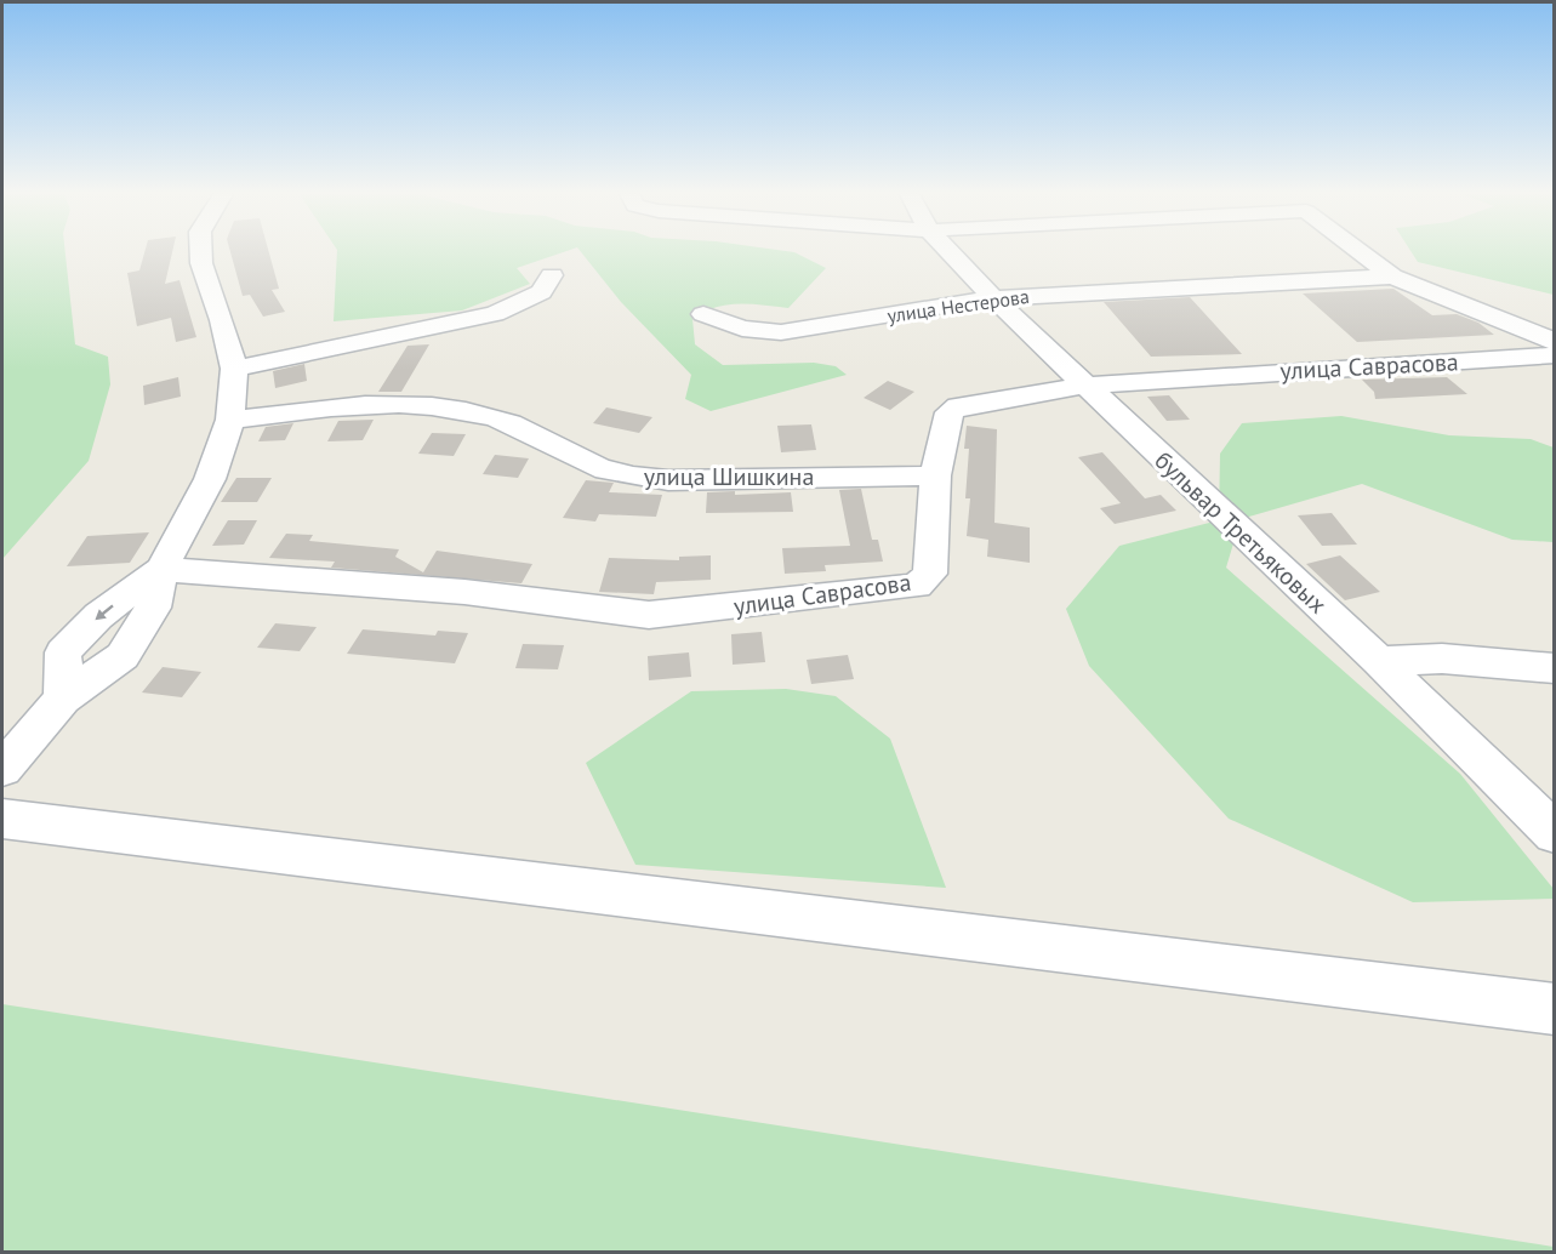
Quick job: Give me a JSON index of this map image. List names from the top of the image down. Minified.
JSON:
{"streets":{"street":["улица Нестерова","улица Саврасова","улица Шишкина","бульвар Третьяковых"]},"crossings":[["улица Нестерова","бульвар Третьяковых"],["улица Саврасова","улица Шишкина"],["улица Саврасова","бульвар Третьяковых"]]}
